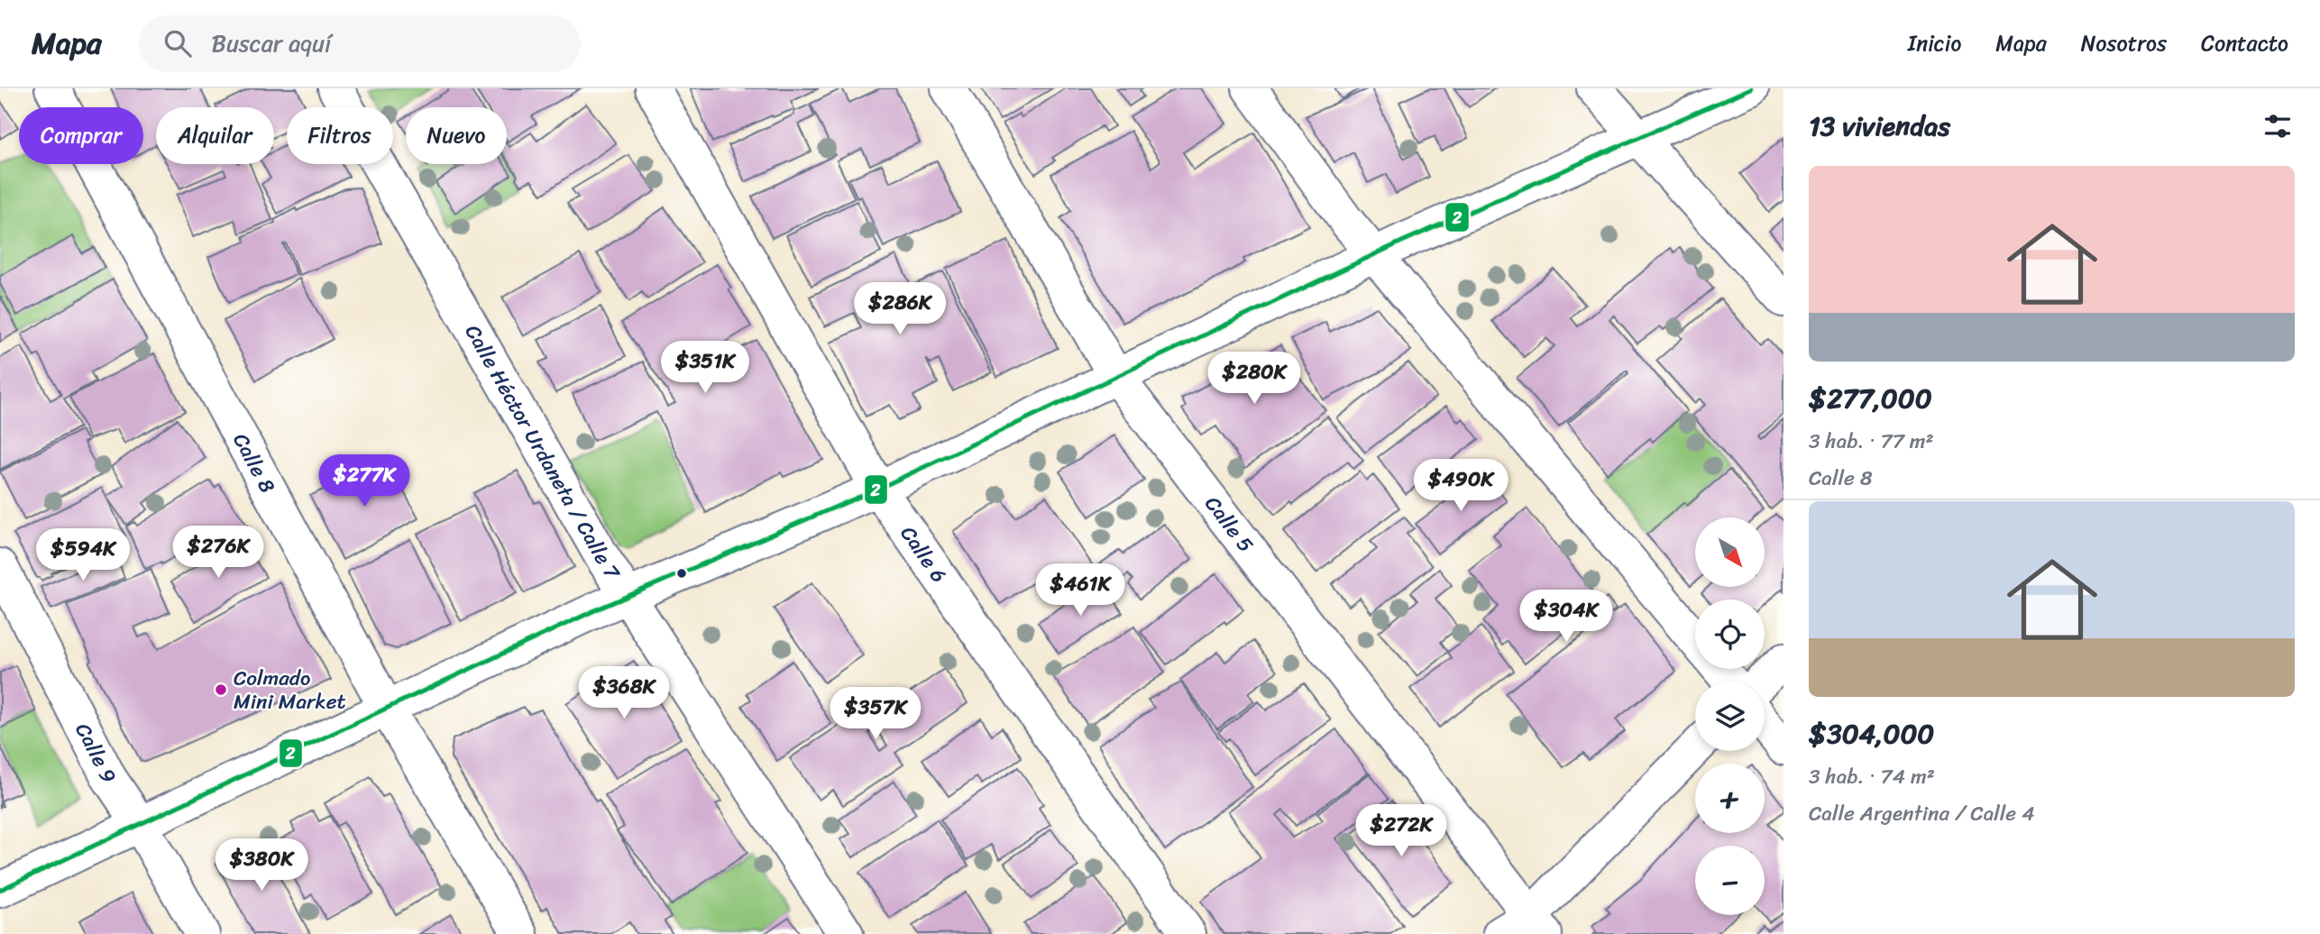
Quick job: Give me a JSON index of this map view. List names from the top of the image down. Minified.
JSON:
{"streets":{"street":["Calle Héctor Urdaneta / Calle 7","Calle 8","Calle 5","Calle 6","Calle 9"]},"places":["Colmado Mini Market"],"lines":["transit line 2"],"north":"bottom right","page":{"header":"Mapa","search":"Buscar aquí","nav":["Inicio","Mapa","Nosotros","Contacto"],"heading":"13 viviendas","chip":["Comprar","Alquilar","Filtros","Nuevo"],"list":[{"name":"$277,000","note":"3 hab. · 77 m² · Calle 8"},{"name":"$304,000","note":"3 hab. · 74 m² · Calle Argentina / Calle 4"}],"price":["$286K","$351K","$280K","$277K","$490K","$276K","$594K","$461K","$304K","$368K","$357K","$272K","$380K"],"map_buttons":["+","−"]}}
